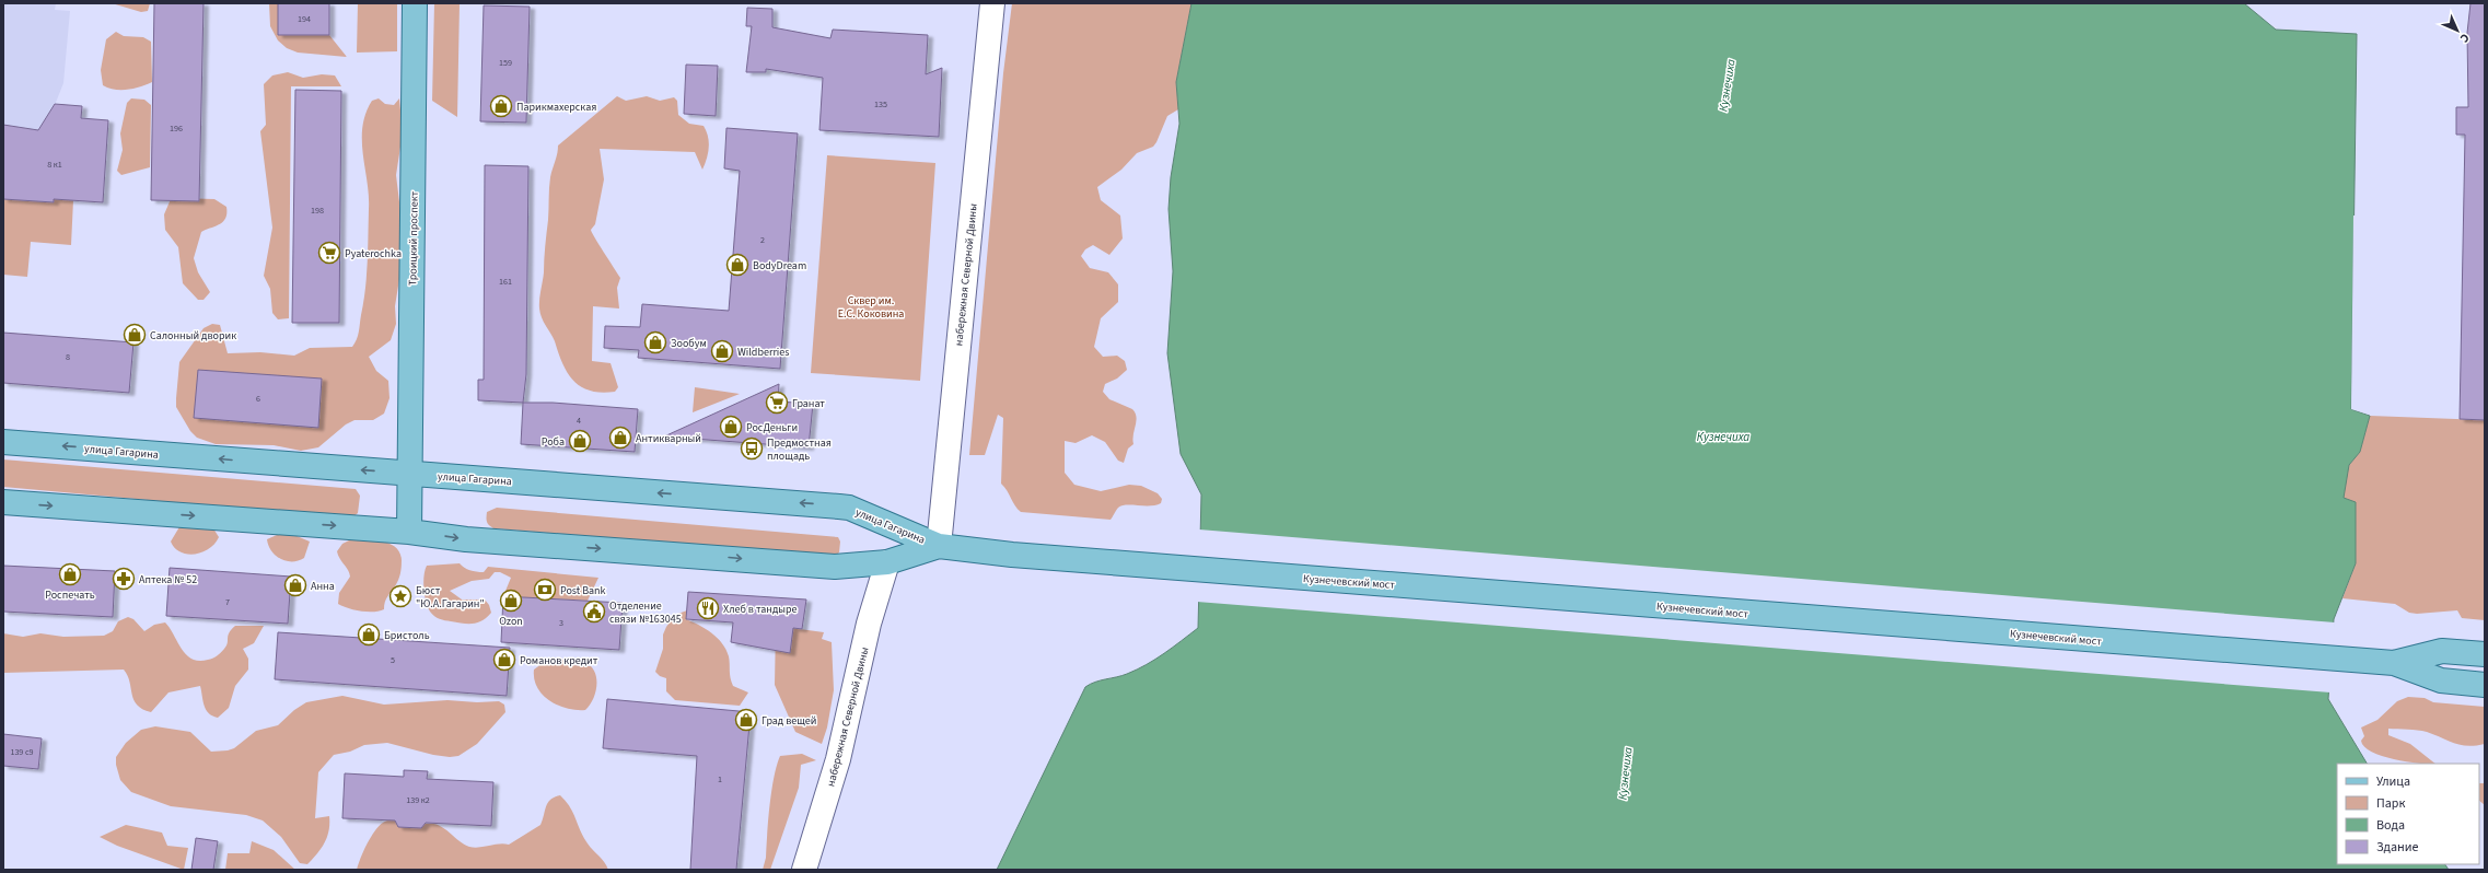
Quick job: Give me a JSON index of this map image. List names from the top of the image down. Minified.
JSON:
{"streets":{"main road":["Троицкий проспект","улица Гагарина","Кузнечевский мост"],"street":["набережная Северной Двины"]},"crossings":[["Троицкий проспект","улица Гагарина"],["набережная Северной Двины","улица Гагарина"],["улица Гагарина","Кузнечевский мост"]],"water":["Кузнечиха"],"parks":["Сквер им. Е.С. Коковина"],"places":{"shop":["Парикмахерская","BodyDream","Салонный дворик","Зообум","Wildberries","РосДеньги","Антикварный","Роба","Роспечать","Анна","Ozon","Бристоль","Романов кредит","Град вещей"],"supermarket":["Pyaterochka","Гранат"],"bus stop":["Предмостная площадь"],"pharmacy":["Аптека № 52"],"bank":["Post Bank"],"place":["Бюст \"Ю.А.Гагарин\""],"restaurant":["Хлеб в тандыре"],"public building":["Отделение связи №163045"]},"house_numbers":["194","159","135","196","8 к1","198","2","161","8","6","4","7","3","5","139 с9","1","139 к2"],"legend":["Улица","Парк","Вода","Здание"],"north":"bottom right"}
